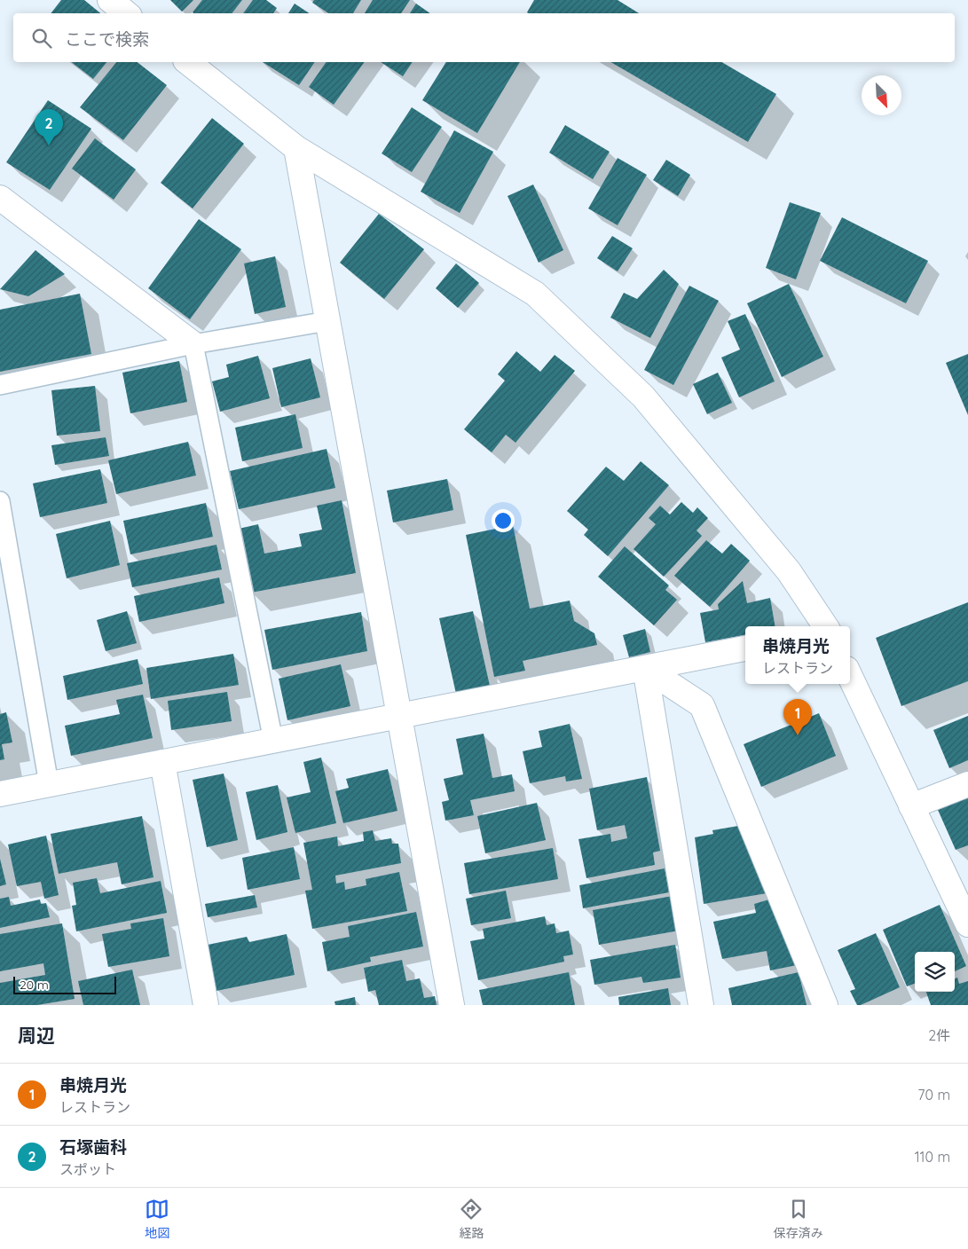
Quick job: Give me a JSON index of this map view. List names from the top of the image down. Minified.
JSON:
{"scale_bar":"20 m","north":"bottom right","page":{"search":"ここで検索","pins":["2","1"],"popup":["串焼月光","レストラン"],"scale":"20 m","heading":["周辺","2件"],"list":[{"mark":"1","name":"串焼月光","note":"レストラン","value":"70 m"},{"mark":"2","name":"石塚歯科","note":"スポット","value":"110 m"}],"nav":["地図","経路","保存済み"]}}
